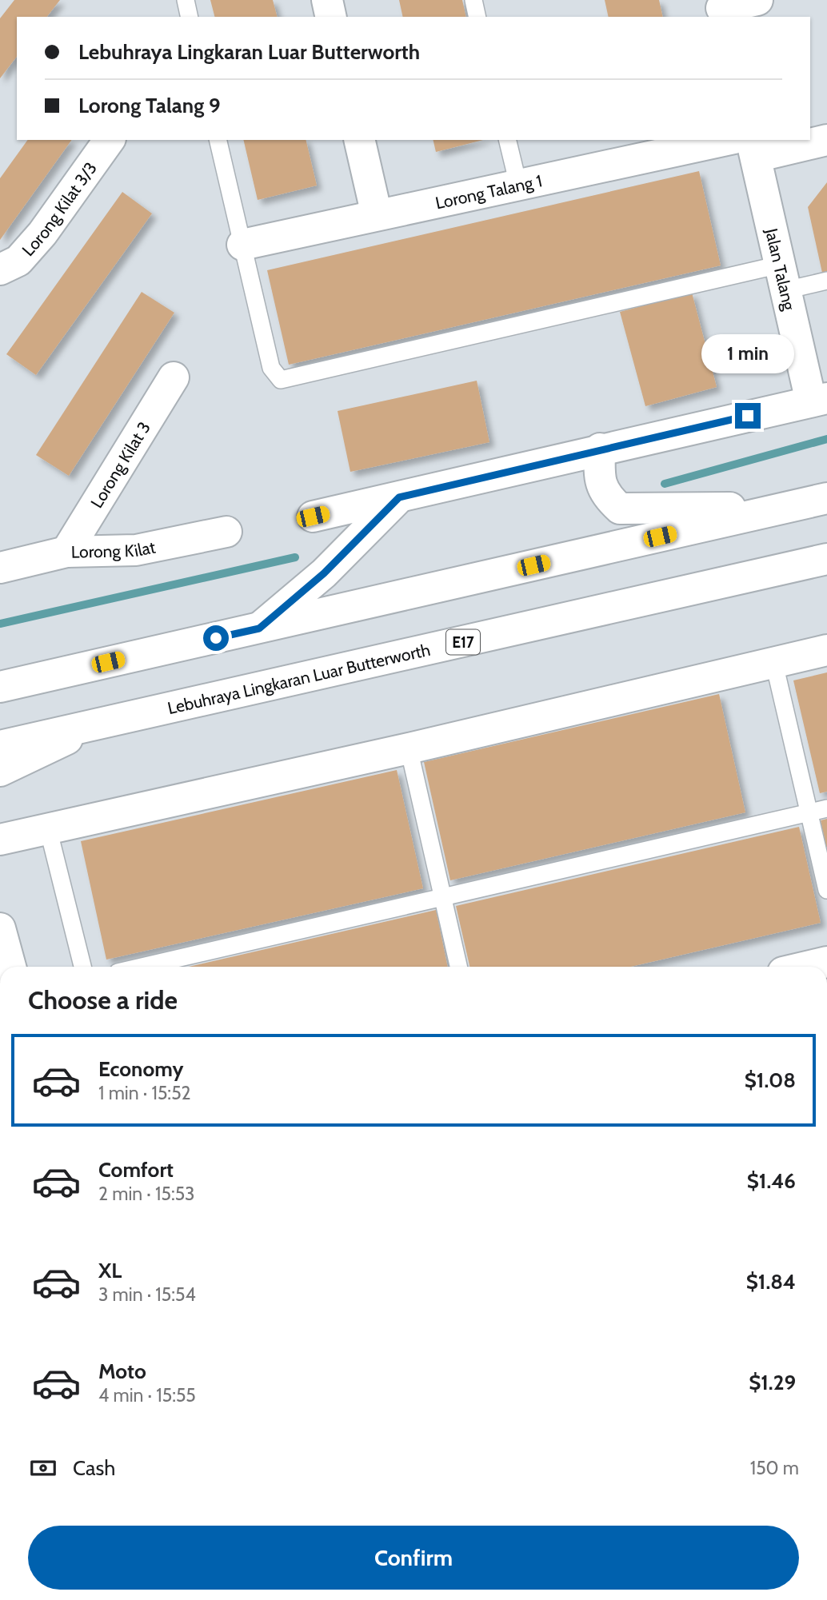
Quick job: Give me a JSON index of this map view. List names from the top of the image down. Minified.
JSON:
{"streets":{"main road":["Lorong Talang 1","Lorong Kilat 3/3","Jalan Talang","Lorong Kilat 3","Lorong Kilat","E17","Lebuhraya Lingkaran Luar Butterworth"]},"crossings":[["Lorong Talang 1","Jalan Talang"],["Lorong Kilat 3","Lorong Kilat"]],"page":{"banner":["Lebuhraya Lingkaran Luar Butterworth","Lorong Talang 9"],"bubble":"1 min","heading":"Choose a ride","list":[{"name":"Economy","note":"1 min · 15:52","value":"$1.08"},{"name":"Comfort","note":"2 min · 15:53","value":"$1.46"},{"name":"XL","note":"3 min · 15:54","value":"$1.84"},{"name":"Moto","note":"4 min · 15:55","value":"$1.29"}],"pay":["Cash","150 m"],"buttons":"Confirm"}}
